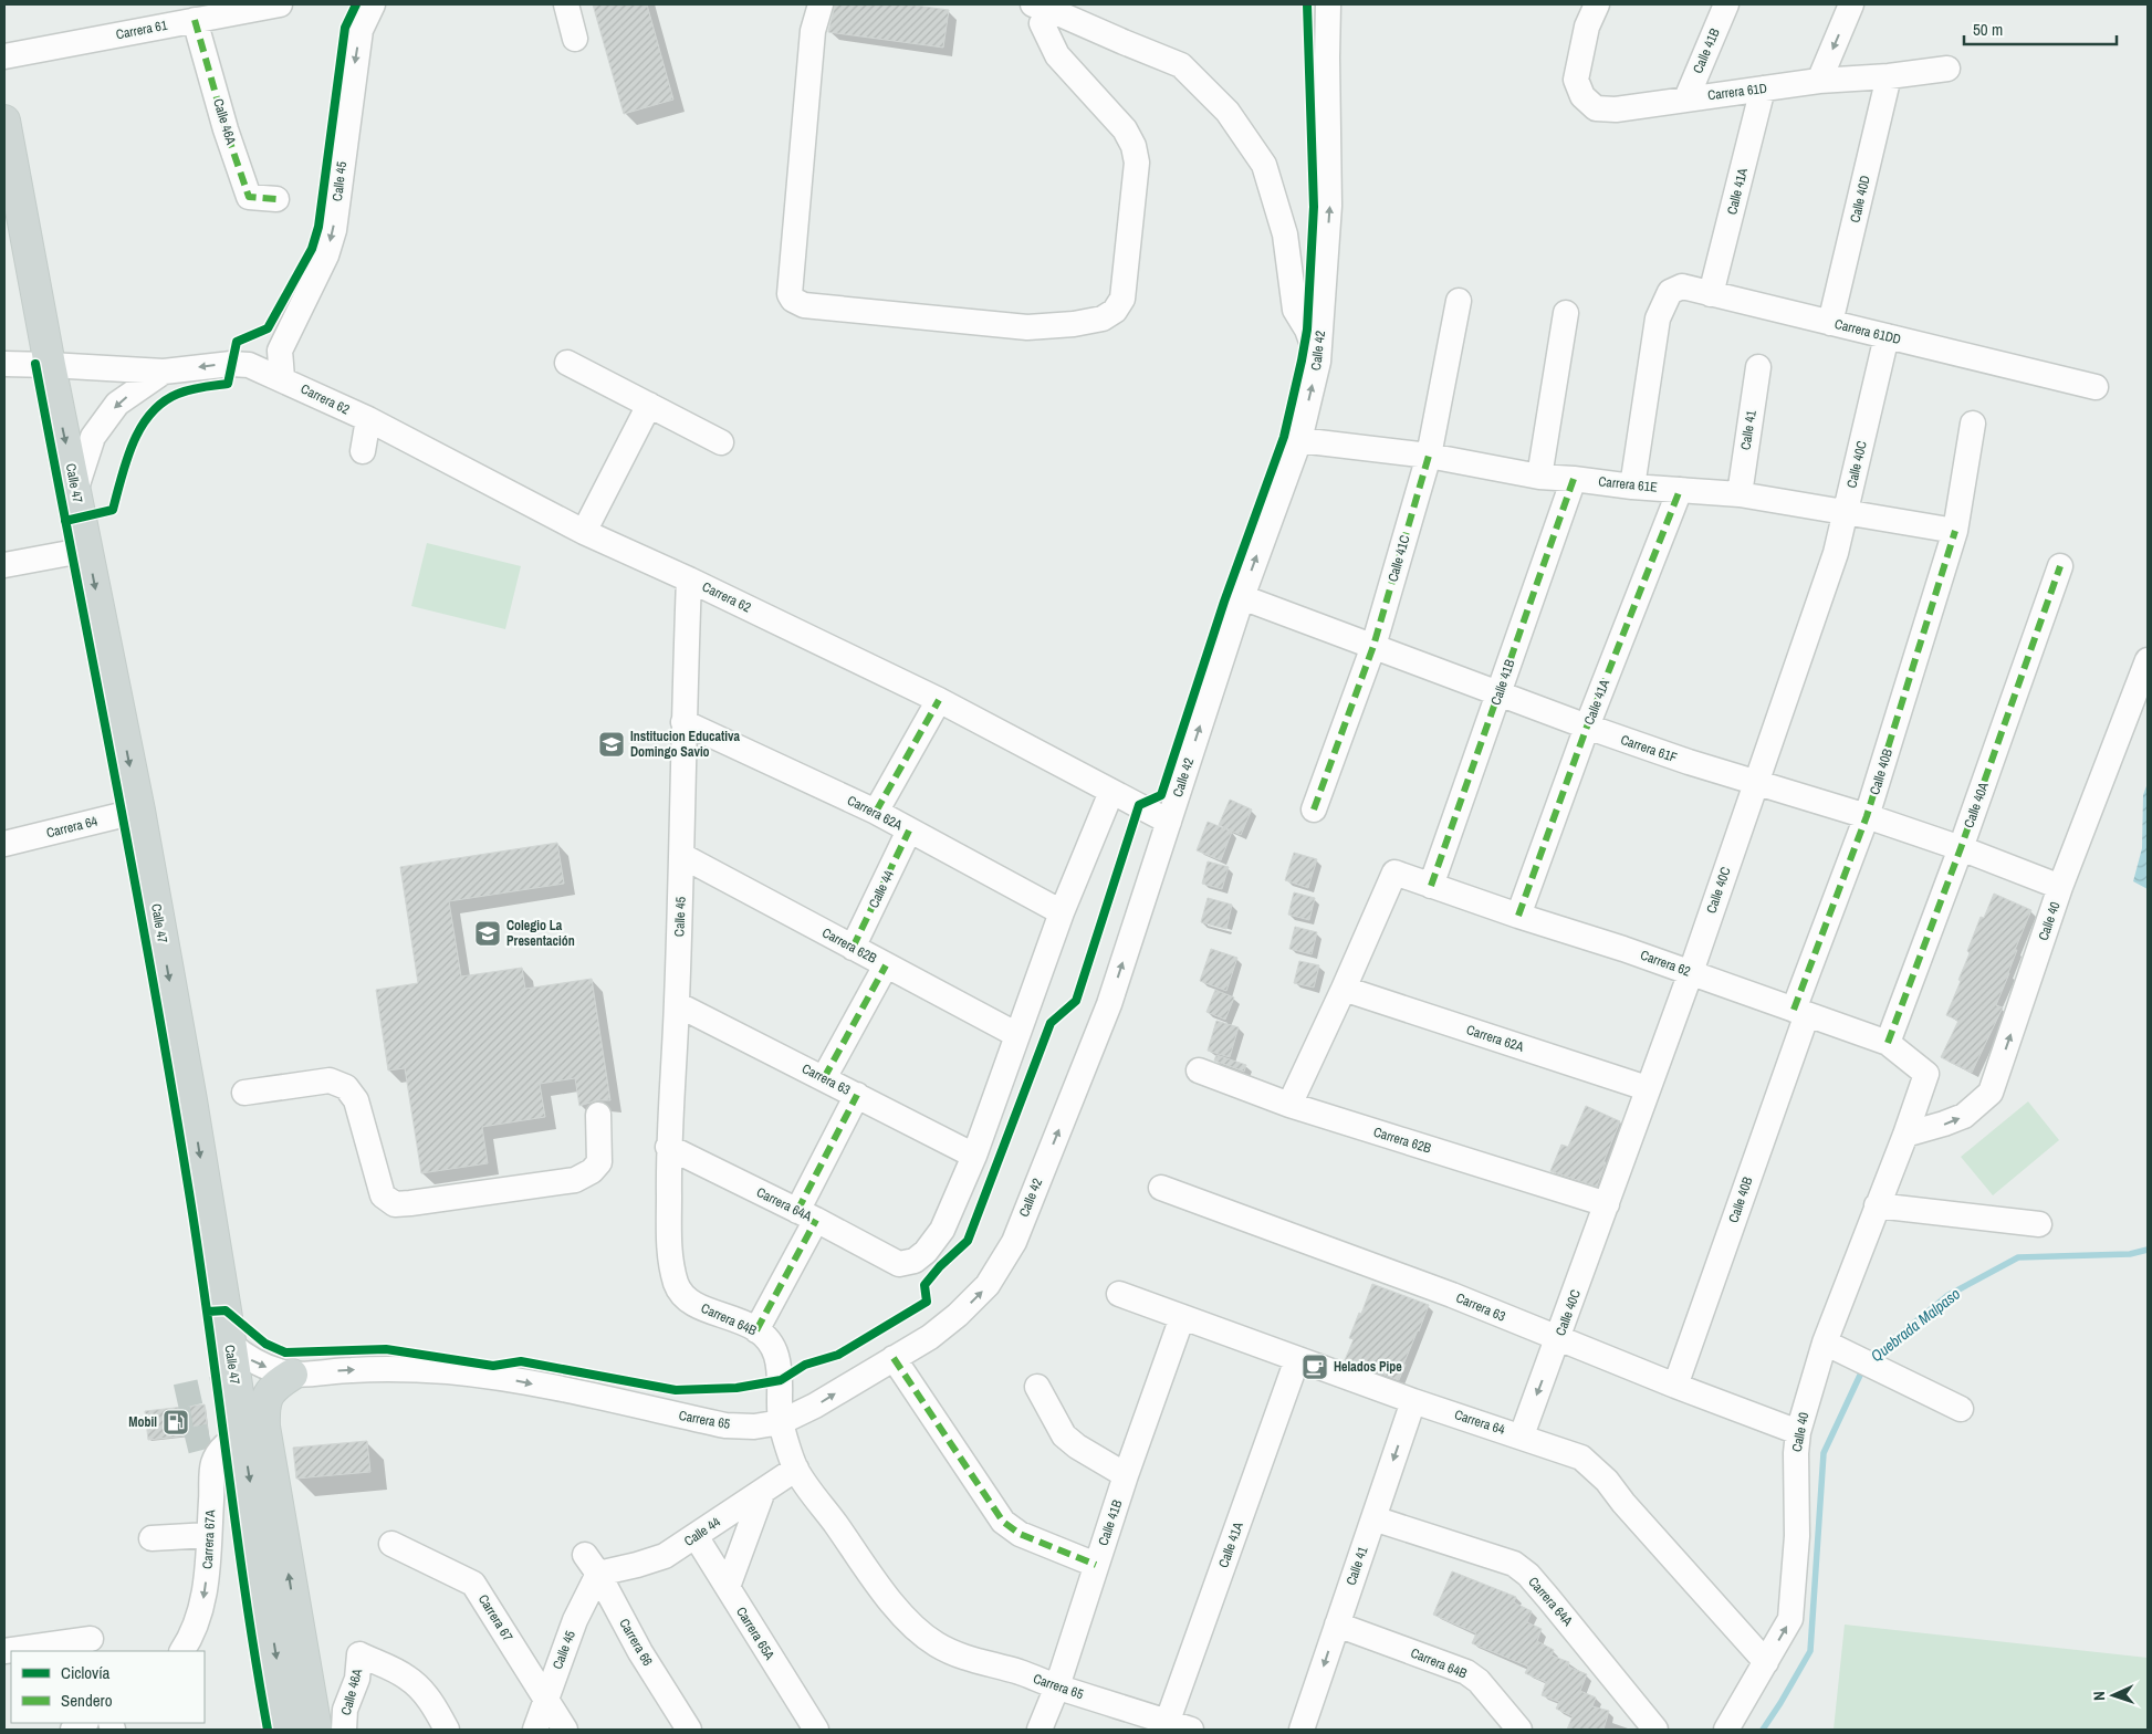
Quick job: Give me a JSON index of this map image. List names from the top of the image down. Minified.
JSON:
{"streets":{"main road":["Calle 47"],"street":["Carrera 61","Calle 41B","Carrera 61D","Calle 46A","Calle 45","Calle 41A","Calle 40D","Carrera 61DD","Calle 42","Carrera 62","Calle 41","Calle 40C","Carrera 61E","Calle 41C","Carrera 61F","Calle 40B","Calle 40A","Carrera 62A","Carrera 64","Calle 44","Calle 40","Carrera 62B","Carrera 63","Carrera 64A","Carrera 64B","Carrera 65","Carrera 67A","Carrera 67","Carrera 65A","Carrera 66"]},"crossings":[["Carrera 61","Calle 46A"],["Calle 41B","Carrera 61D"],["Calle 41B","Carrera 62"],["Calle 41B","Carrera 61E"],["Calle 41B","Carrera 61F"],["Calle 41B","Carrera 64"],["Calle 41B","Carrera 65"],["Carrera 61D","Calle 41A"],["Carrera 61D","Calle 40D"],["Calle 45","Carrera 62"],["Calle 45","Carrera 62A"],["Calle 45","Calle 44"],["Calle 45","Carrera 62B"],["Calle 45","Carrera 63"],["Calle 45","Carrera 64A"],["Calle 45","Carrera 64B"],["Calle 45","Carrera 67"],["Calle 45","Carrera 66"],["Calle 41A","Carrera 61DD"],["Calle 41A","Carrera 62"],["Calle 41A","Carrera 61E"],["Calle 41A","Carrera 61F"],["Calle 41A","Carrera 64"],["Calle 41A","Carrera 65"],["Calle 40D","Carrera 61DD"],["Carrera 61DD","Calle 40C"],["Carrera 61DD","Carrera 61E"],["Calle 42","Carrera 62"],["Calle 42","Carrera 61E"],["Calle 42","Carrera 61F"],["Calle 42","Carrera 64B"],["Calle 42","Carrera 65"],["Carrera 62","Calle 40C"],["Carrera 62","Calle 40B"],["Carrera 62","Calle 40A"],["Carrera 62","Carrera 62A"],["Carrera 62","Calle 40"],["Calle 41","Carrera 61E"],["Calle 41","Carrera 64"],["Calle 41","Carrera 64A"],["Calle 41","Carrera 64B"],["Calle 40C","Carrera 61E"],["Calle 40C","Carrera 61F"],["Calle 40C","Carrera 62A"],["Calle 40C","Carrera 64"],["Calle 40C","Carrera 62B"],["Calle 40C","Carrera 63"],["Calle 47","Carrera 64"],["Calle 47","Carrera 65"],["Calle 47","Carrera 67A"],["Carrera 61E","Calle 41C"],["Carrera 61E","Calle 40B"],["Calle 41C","Carrera 61F"],["Carrera 61F","Calle 40B"],["Carrera 61F","Calle 40A"],["Carrera 61F","Calle 40"],["Calle 40B","Carrera 63"],["Carrera 62A","Calle 44"],["Carrera 64","Calle 40"],["Calle 44","Carrera 62B"],["Calle 44","Carrera 65"],["Calle 44","Carrera 65A"],["Calle 44","Carrera 66"],["Calle 40","Carrera 63"],["Carrera 63","Carrera 64A"],["Carrera 64B","Carrera 65"]],"one_way":["Calle 41","Calle 47","Calle 40","Carrera 65","Carrera 67A"],"water":["Quebrada Malpaso"],"places":{"school or university":["Institucion Educativa Domingo Savio","Colegio La Presentación"],"cafe":["Helados Pipe"],"fuel station":["Mobil"]},"legend":["Ciclovía","Sendero"],"scale_bar":"50 m","north":"left"}
